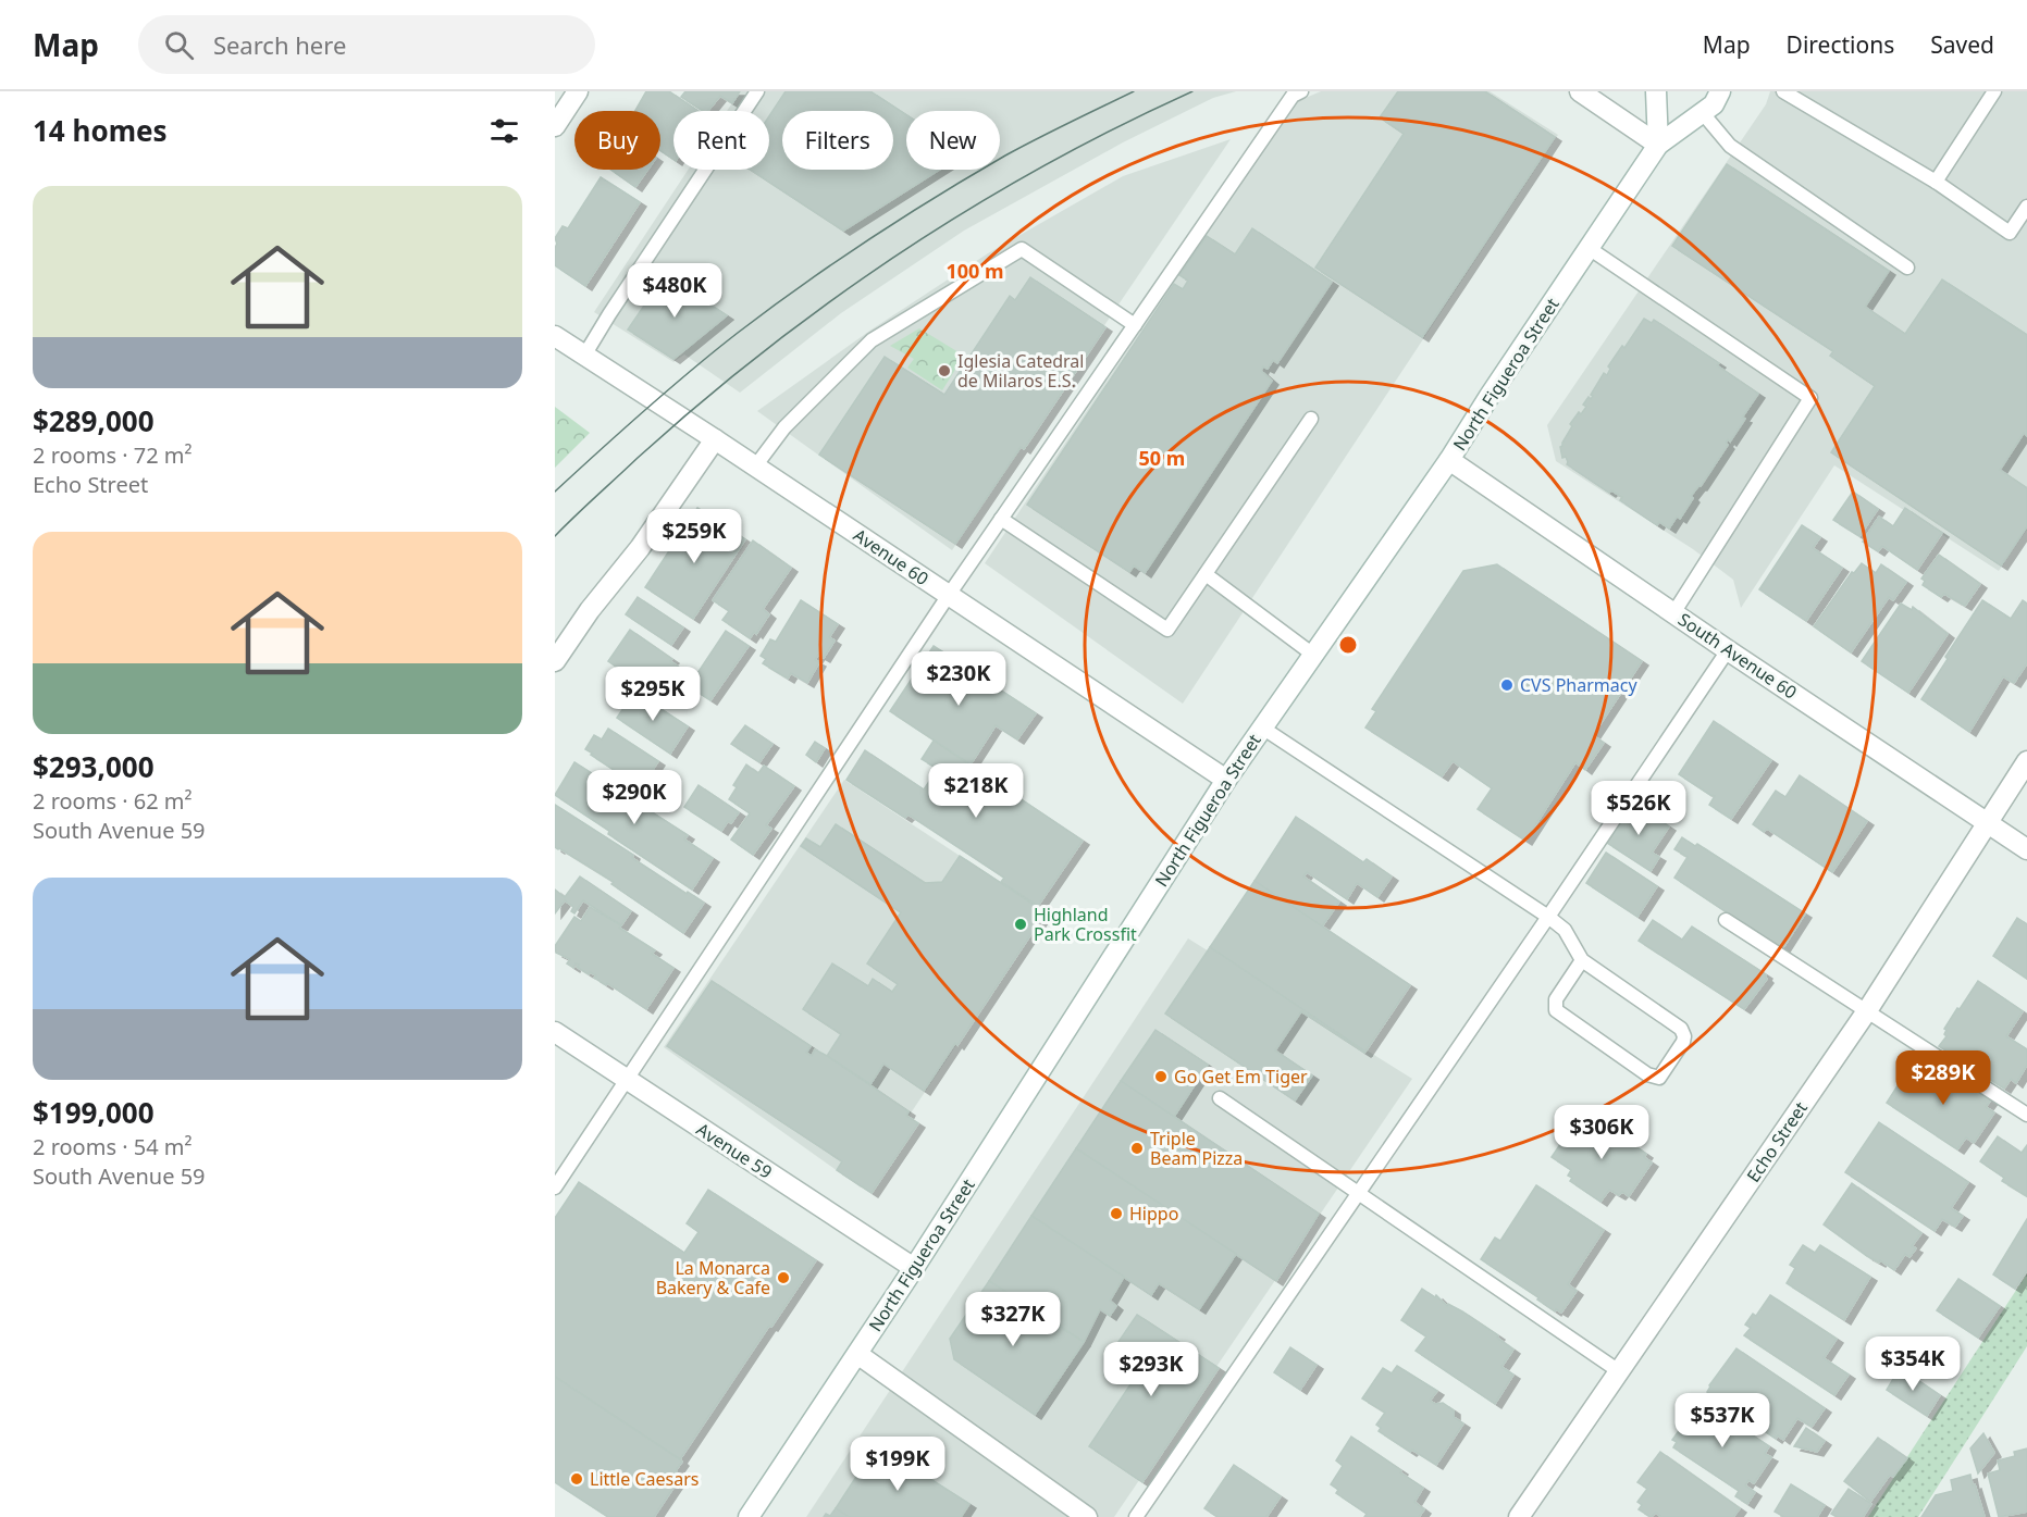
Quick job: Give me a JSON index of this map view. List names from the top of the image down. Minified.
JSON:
{"streets":{"street":["North Figueroa Street","Avenue 60","South Avenue 60","Echo Street","Avenue 59"]},"crossings":[["North Figueroa Street","Avenue 60"],["North Figueroa Street","South Avenue 60"],["North Figueroa Street","Avenue 59"],["South Avenue 60","Echo Street"]],"places":["Iglesia Catedral de Milaros E.S.","CVS Pharmacy","Highland Park Crossfit","Go Get Em Tiger","Triple Beam Pizza","Hippo","La Monarca Bakery & Cafe","Little Caesars"],"page":{"header":"Map","search":"Search here","nav":["Map","Directions","Saved"],"heading":"14 homes","chip":["Buy","Rent","Filters","New"],"list":[{"name":"$289,000","note":"2 rooms · 72 m² · Echo Street"},{"name":"$293,000","note":"2 rooms · 62 m² · South Avenue 59"},{"name":"$199,000","note":"2 rooms · 54 m² · South Avenue 59"}],"price":["$480K","$259K","$230K","$295K","$218K","$290K","$526K","$289K","$306K","$327K","$354K","$293K","$537K","$199K"]},"rings":["100 m","50 m"]}
